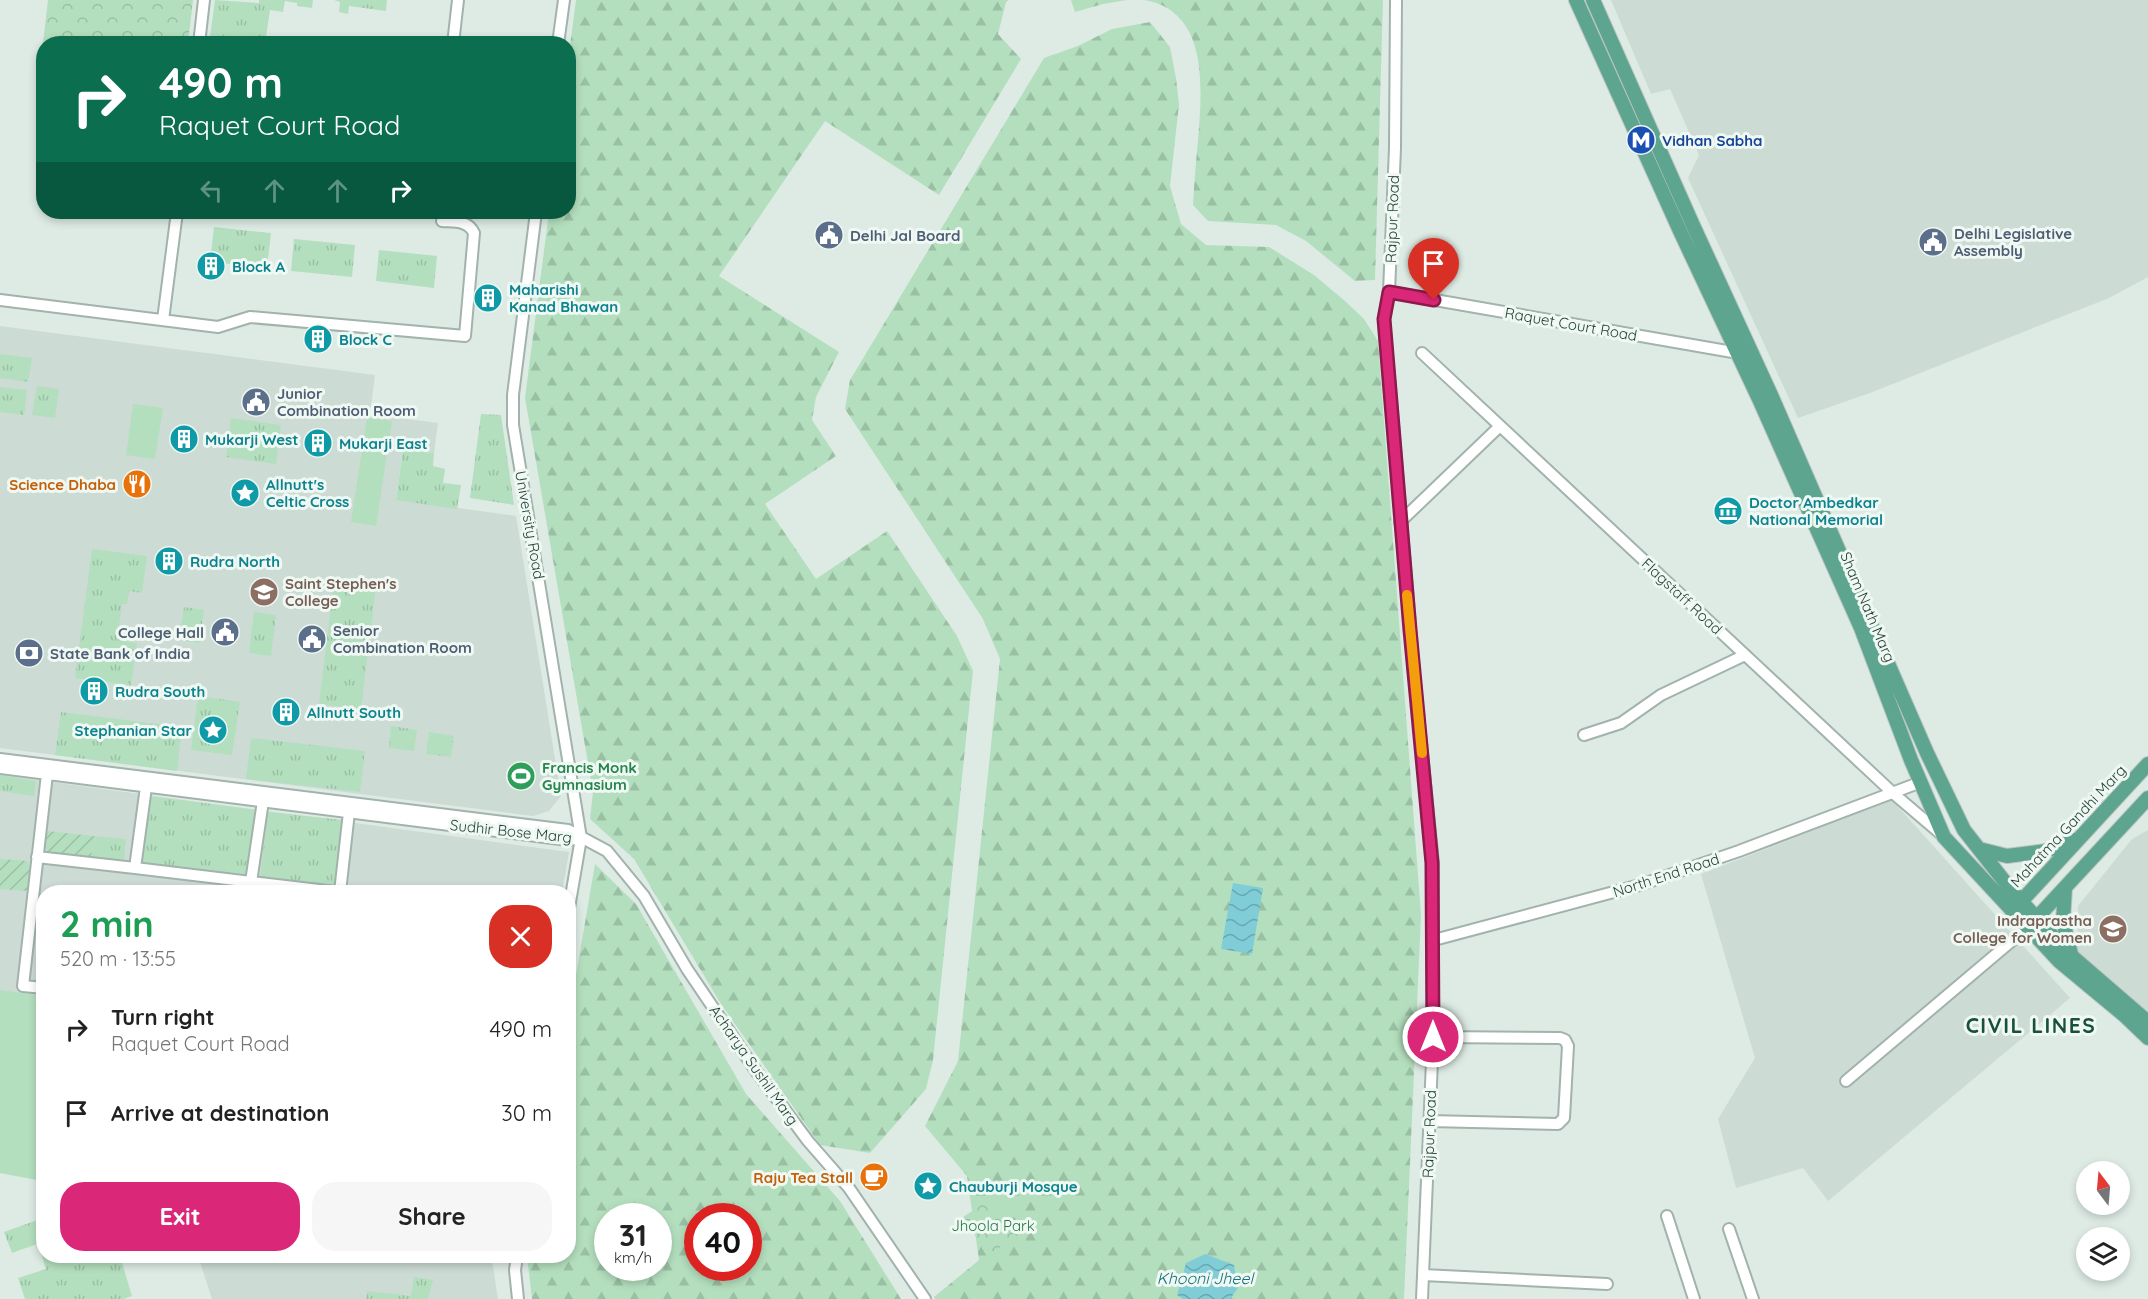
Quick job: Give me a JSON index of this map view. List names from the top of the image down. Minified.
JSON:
{"streets":{"main road":["Sham Nath Marg","Mahatma Gandhi Marg"],"street":["Rajpur Road","Raquet Court Road","University Road","Flagstaff Road","Sudhir Bose Marg","North End Road","Acharya Sushil Marg"]},"crossings":[["Rajpur Road","Raquet Court Road"],["Rajpur Road","North End Road"],["Raquet Court Road","Sham Nath Marg"],["University Road","Sudhir Bose Marg"],["University Road","Acharya Sushil Marg"],["Flagstaff Road","Sham Nath Marg"],["Flagstaff Road","North End Road"],["Sham Nath Marg","Mahatma Gandhi Marg"],["Sham Nath Marg","North End Road"],["Sudhir Bose Marg","Acharya Sushil Marg"]],"districts":["CIVIL LINES"],"water":["Khooni Jheel"],"parks":["Jhoola Park"],"places":{"metro station":["Vidhan Sabha"],"public building":["Delhi Jal Board","Delhi Legislative Assembly","Junior Combination Room","College Hall","Senior Combination Room"],"building":["Block A","Maharishi Kanad Bhawan","Block C","Mukarji West","Mukarji East","Rudra North","Rudra South","Allnutt South"],"restaurant":["Science Dhaba"],"place":["Allnutt's Celtic Cross","Stephanian Star","Chauburji Mosque"],"museum":["Doctor Ambedkar National Memorial"],"school or university":["Saint Stephen's College","Indraprastha College for Women"],"bank":["State Bank of India"],"sports":["Francis Monk Gymnasium"],"cafe":["Raju Tea Stall"]},"north":"top","page":{"turn":["490 m","Raquet Court Road"],"heading":["2 min","520 m · 13:55"],"list":[{"name":"Turn right","note":"Raquet Court Road","value":"490 m"},{"name":"Arrive at destination","value":"30 m"}],"buttons":["Exit","Share"],"speed":"31 km/h","limit":"40"}}
